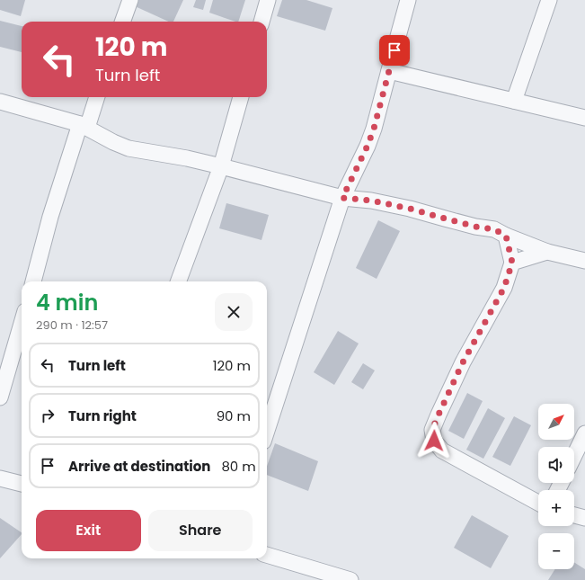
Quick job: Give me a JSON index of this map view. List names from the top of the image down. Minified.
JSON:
{"north":"top right","page":{"turn":["120 m","Turn left"],"heading":["4 min","290 m · 12:57"],"list":[{"name":"Turn left","value":"120 m"},{"name":"Turn right","value":"90 m"},{"name":"Arrive at destination","value":"80 m"}],"map_buttons":["+","−"],"buttons":["Exit","Share"]}}
